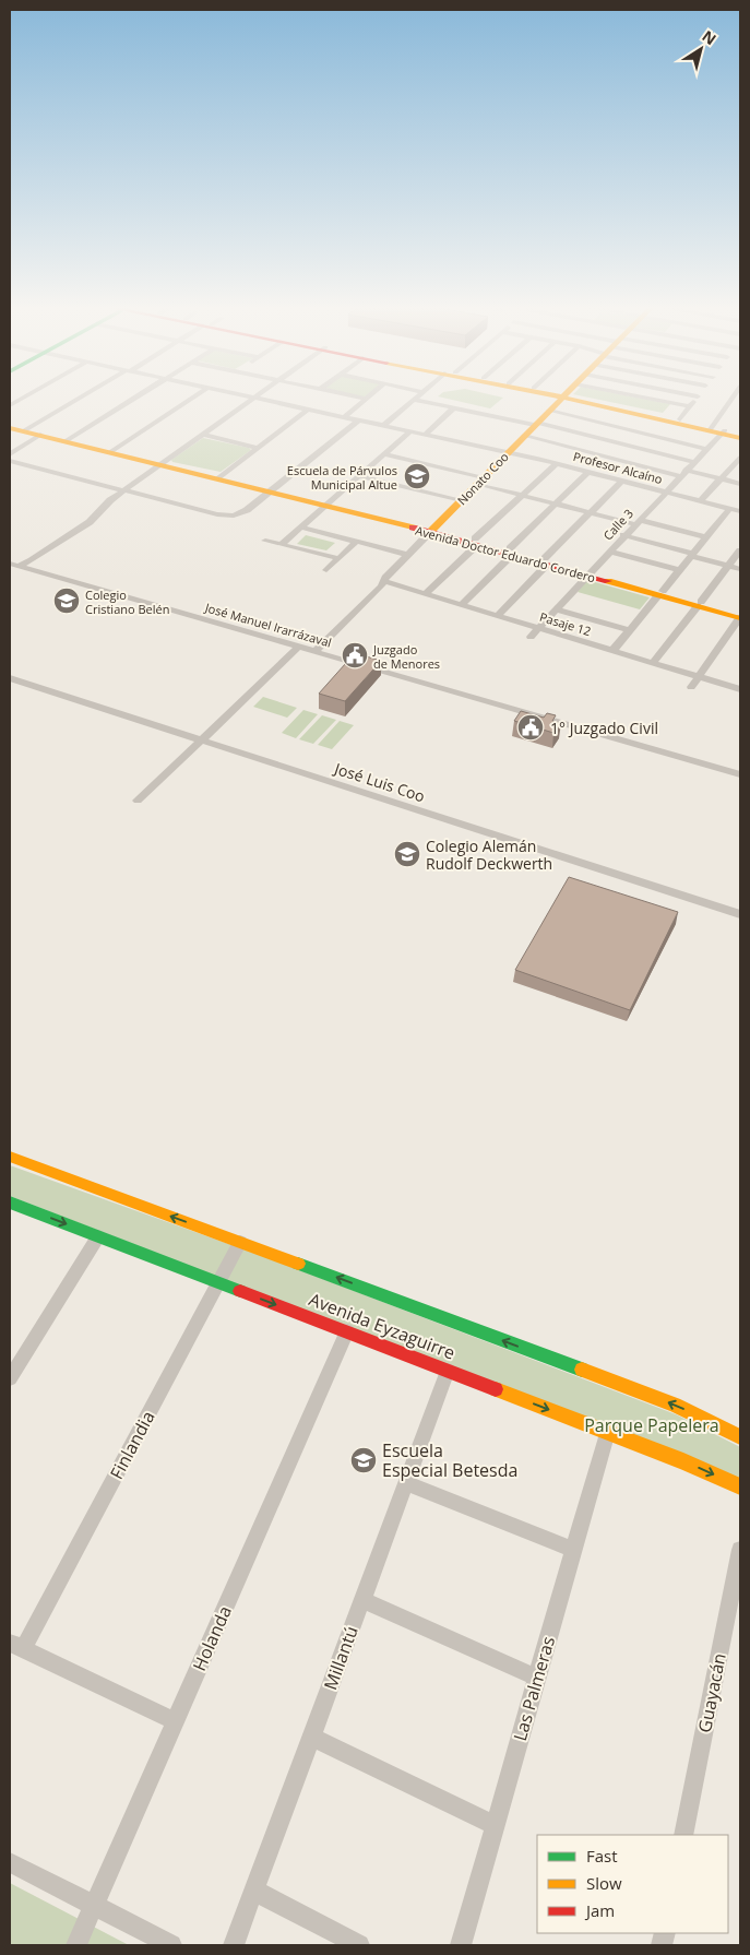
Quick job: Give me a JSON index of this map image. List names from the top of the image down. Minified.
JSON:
{"streets":{"main road":["Nonato Coo","Avenida Doctor Eduardo Cordero","Avenida Eyzaguirre"],"street":["Profesor Alcaíno","Calle 3","Pasaje 12","José Manuel Irarrázaval","José Luis Coo","Finlandia","Holanda","Millantú","Las Palmeras","Guayacán"]},"crossings":[["Profesor Alcaíno","Nonato Coo"],["Profesor Alcaíno","Calle 3"],["Nonato Coo","Avenida Doctor Eduardo Cordero"],["Nonato Coo","Pasaje 12"],["Nonato Coo","José Manuel Irarrázaval"],["Calle 3","Avenida Doctor Eduardo Cordero"],["Calle 3","Pasaje 12"],["Avenida Eyzaguirre","Finlandia"],["Avenida Eyzaguirre","Holanda"],["Avenida Eyzaguirre","Millantú"],["Avenida Eyzaguirre","Las Palmeras"]],"parks":["Parque Papelera"],"places":{"school or university":["Escuela de Párvulos Municipal Altue","Colegio Cristiano Belén","Colegio Alemán Rudolf Deckwerth","Escuela Especial Betesda"],"public building":["Juzgado de Menores","1° Juzgado Civil"]},"legend":["Fast","Slow","Jam"],"north":"top right"}
